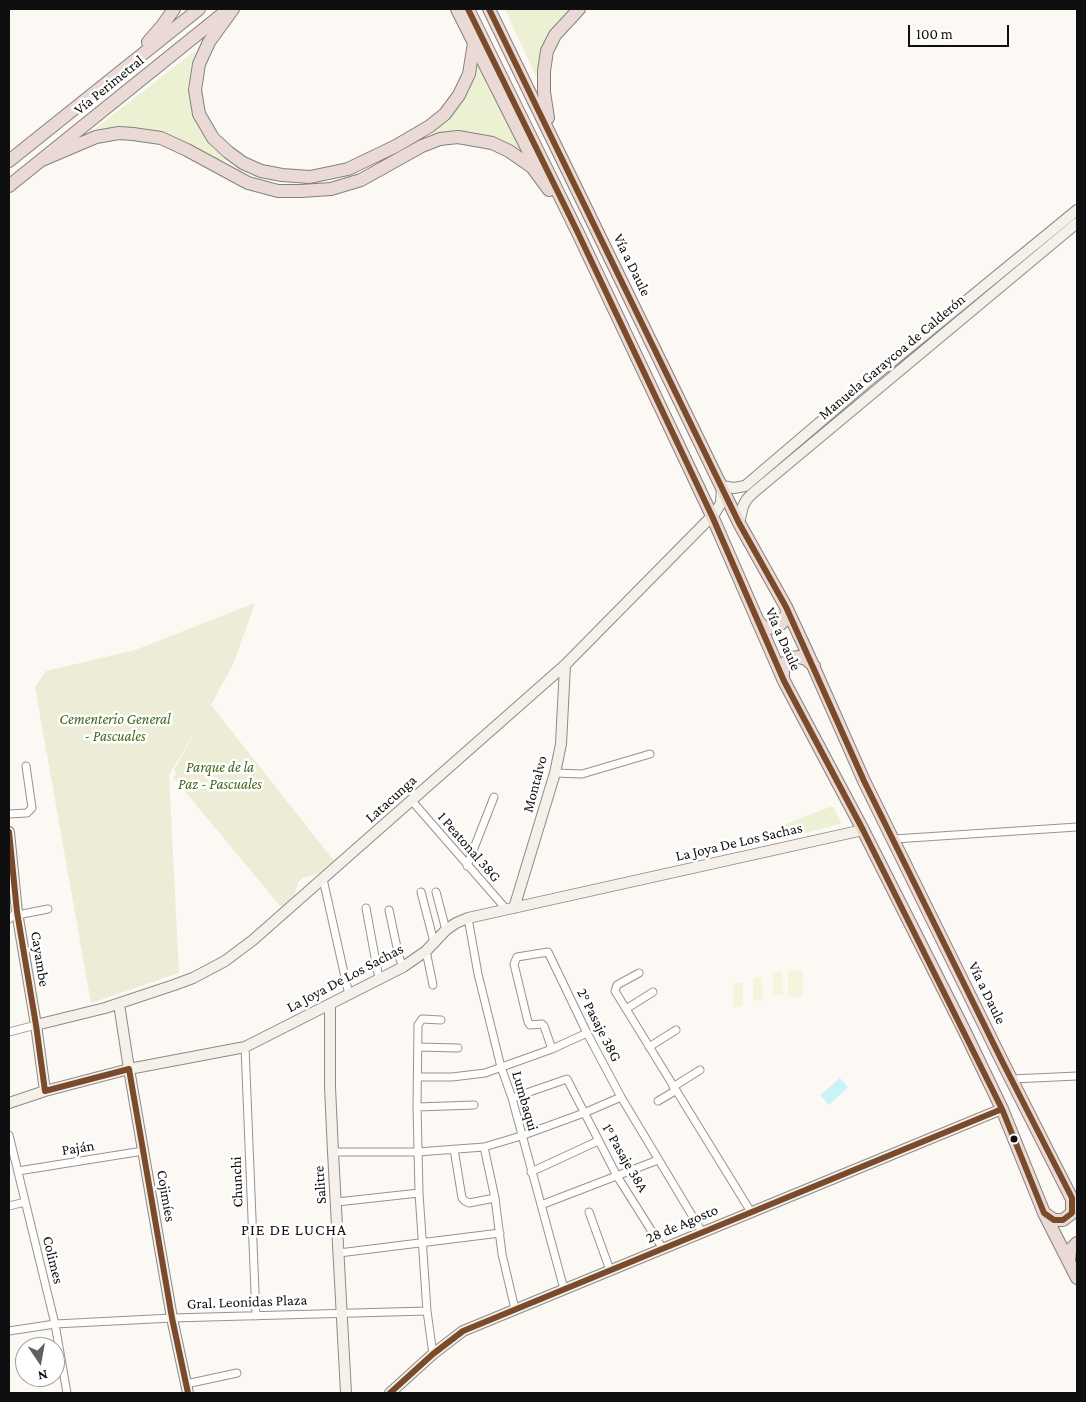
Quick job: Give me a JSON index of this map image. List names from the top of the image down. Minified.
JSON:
{"streets":{"highway":["Vía Perimetral","Vía a Daule"],"street":["Manuela Garaycoa de Calderón","Montalvo","Latacunga","La Joya De Los Sachas","1 Peatonal 38G","Cayambe","2° Pasaje 38G","Lumbaqui","Paján","1° Pasaje 38A","Chunchi","Salitre","Cojimíes","28 de Agosto","Colimes","Gral. Leonidas Plaza"]},"crossings":[["Vía a Daule","Manuela Garaycoa de Calderón"],["Vía a Daule","Latacunga"],["Vía a Daule","La Joya De Los Sachas"],["Vía a Daule","28 de Agosto"],["Manuela Garaycoa de Calderón","Latacunga"],["Montalvo","Latacunga"],["Montalvo","La Joya De Los Sachas"],["Montalvo","1 Peatonal 38G"],["Latacunga","1 Peatonal 38G"],["Latacunga","Cayambe"],["Latacunga","Cojimíes"],["La Joya De Los Sachas","1 Peatonal 38G"],["La Joya De Los Sachas","Cayambe"],["La Joya De Los Sachas","Lumbaqui"],["La Joya De Los Sachas","Chunchi"],["La Joya De Los Sachas","Salitre"],["La Joya De Los Sachas","Cojimíes"],["2° Pasaje 38G","28 de Agosto"],["Lumbaqui","1° Pasaje 38A"],["Lumbaqui","28 de Agosto"],["Paján","Cojimíes"],["Paján","Colimes"],["1° Pasaje 38A","28 de Agosto"],["Chunchi","Gral. Leonidas Plaza"],["Salitre","Gral. Leonidas Plaza"],["Cojimíes","Gral. Leonidas Plaza"],["Colimes","Gral. Leonidas Plaza"]],"districts":["PIE DE LUCHA"],"parks":["Cementerio General - Pascuales","Parque de la Paz - Pascuales"],"scale_bar":"100 m","north":"bottom"}
